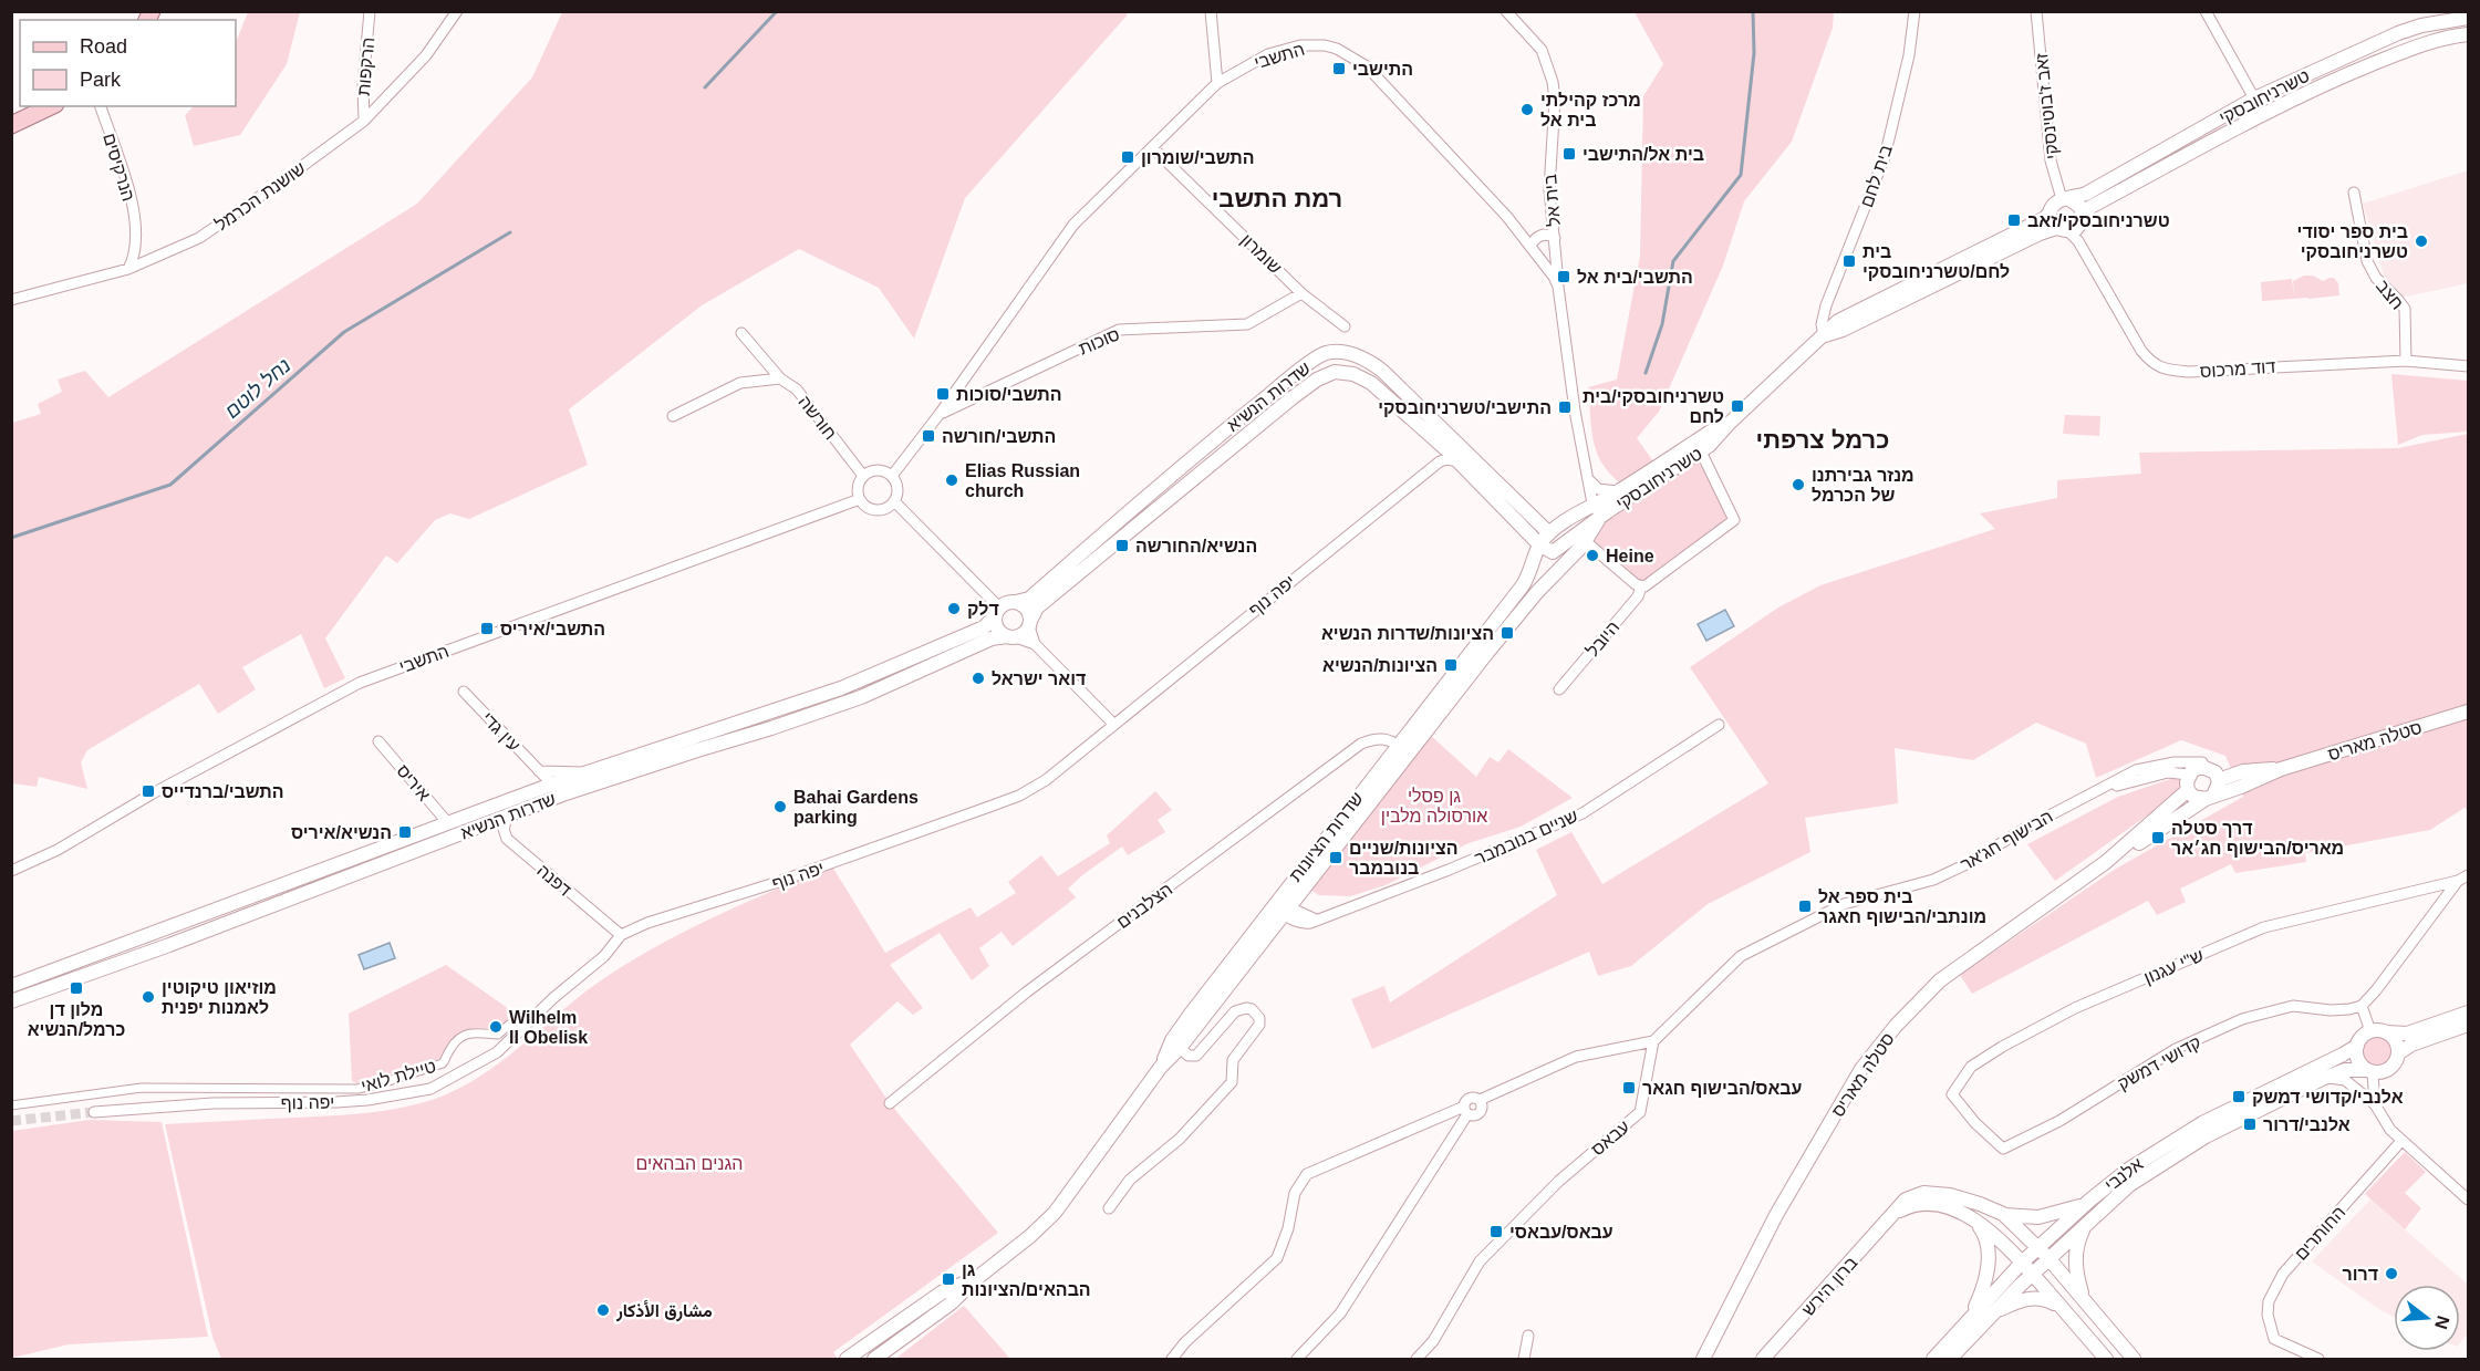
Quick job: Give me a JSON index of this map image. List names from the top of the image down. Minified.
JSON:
{"streets":{"street":["התשבי","הרקפות","טשרניחובסקי","זאב ז'בוטינסקי","הנרקיסים","בית לחם","שושנת הכרמל","בית אל","שומרון","חצב","סוכות","דוד מרכוס","שדרות הנשיא","חורשה","יפה נוף","היובל","עין גדי","סטלה מאריס","איריס","שדרות הציונות","שניים בנובמבר","הבישוף חג'אר","דפנה","הצלבנים","ש\"י עגנון","קדושי דמשק","טיילת לואי","עבאס","אלנבי","החותרים","ברון הירש"]},"crossings":[["התשבי","טשרניחובסקי"],["התשבי","בית אל"],["התשבי","שומרון"],["התשבי","סוכות"],["התשבי","חורשה"],["הרקפות","שושנת הכרמל"],["טשרניחובסקי","זאב ז'בוטינסקי"],["טשרניחובסקי","בית לחם"],["טשרניחובסקי","דוד מרכוס"],["טשרניחובסקי","שדרות הנשיא"],["טשרניחובסקי","שדרות הציונות"],["הנרקיסים","שושנת הכרמל"],["שומרון","סוכות"],["חצב","דוד מרכוס"],["שדרות הנשיא","עין גדי"],["שדרות הנשיא","איריס"],["שדרות הנשיא","שדרות הציונות"],["שדרות הנשיא","דפנה"],["יפה נוף","דפנה"],["יפה נוף","טיילת לואי"],["סטלה מאריס","הבישוף חג'אר"],["שדרות הציונות","שניים בנובמבר"],["שדרות הציונות","הצלבנים"],["הבישוף חג'אר","עבאס"],["ש\"י עגנון","קדושי דמשק"],["אלנבי","ברון הירש"]],"districts":["רמת התשבי","כרמל צרפתי"],"water":["נחל לוטם"],"parks":["גן פסלי אורסולה מלבין","הגנים הבהאים"],"places":{"transit":["התישבי","בית אל/התישבי","התשבי/שומרון","טשרניחובסקי/זאב","בית לחם/טשרניחובסקי","התשבי/בית אל","התשבי/סוכות","טשרניחובסקי/בית לחם","התישבי/טשרניחובסקי","התשבי/חורשה","הנשיא/החורשה","התשבי/איריס","הציונות/שדרות הנשיא","הציונות/הנשיא","התשבי/ברנדייס","הנשיא/איריס","דרך סטלה מאריס/הבישוף חג׳אר","הציונות/שניים בנובמבר","בית ספר אל מונתבי/הבישוף חאגר","מלון דן כרמל/הנשיא","עבאס/הבישוף חגאר","אלנבי/קדושי דמשק","אלנבי/דרור","עבאס/עבאסי","גן הבהאים/הציונות"],"other":["מרכז קהילתי בית אל","בית ספר יסודי טשרניחובסקי","Elias Russian church","מנזר גבירתנו של הכרמל","Heine","דלק","דואר ישראל","Bahai Gardens parking","מוזיאון טיקוטין לאמנות יפנית","Wilhelm II Obelisk","דרור","مشارق الأذكار"]},"legend":["Road","Park"],"north":"right"}
